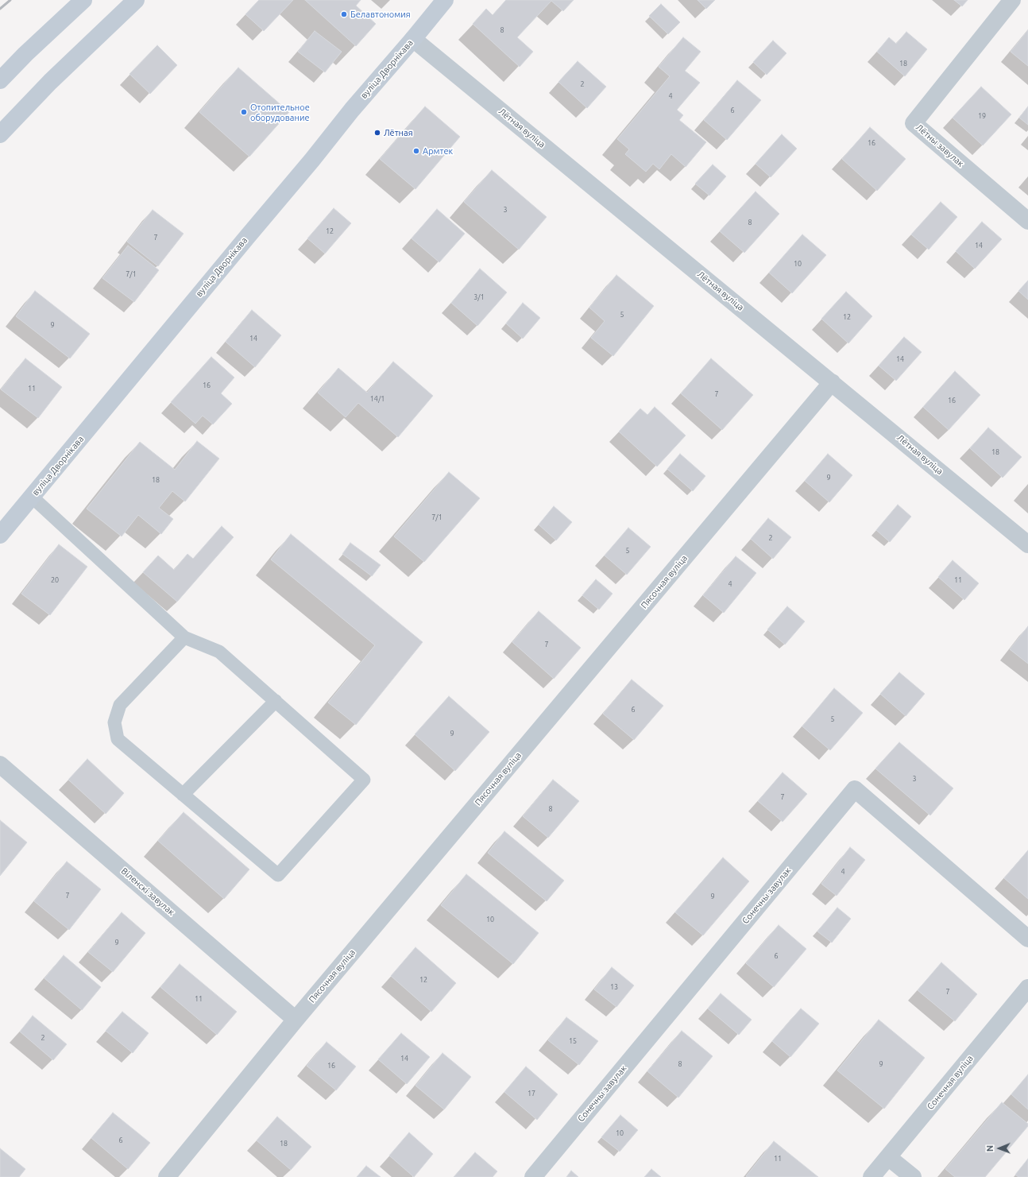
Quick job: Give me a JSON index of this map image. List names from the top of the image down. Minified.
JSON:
{"streets":{"main road":["вуліца Дворнікава"],"street":["Лётная вуліца","Лётны завулак","Пясочная вуліца","Віленскі завулак","Сонечны завулак","Сонечная вуліца"]},"crossings":[["вуліца Дворнікава","Лётная вуліца"],["Лётная вуліца","Пясочная вуліца"],["Пясочная вуліца","Віленскі завулак"]],"places":["Белавтономия","Отопительное оборудование","Лётная","Армтек"],"house_numbers":["8","18","2","4","6","19","16","3","8","12","7","14","10","7/1","3/1","5","12","9","14","14","16","11","7","14/1","16","18","9","18","7/1","2","5","20","11","4","7","6","5","9","3","7","8","4","7","9","10","9","6","12","13","7","11","2","15","14","8","9","16","17","10","6","18","11"],"north":"left"}
